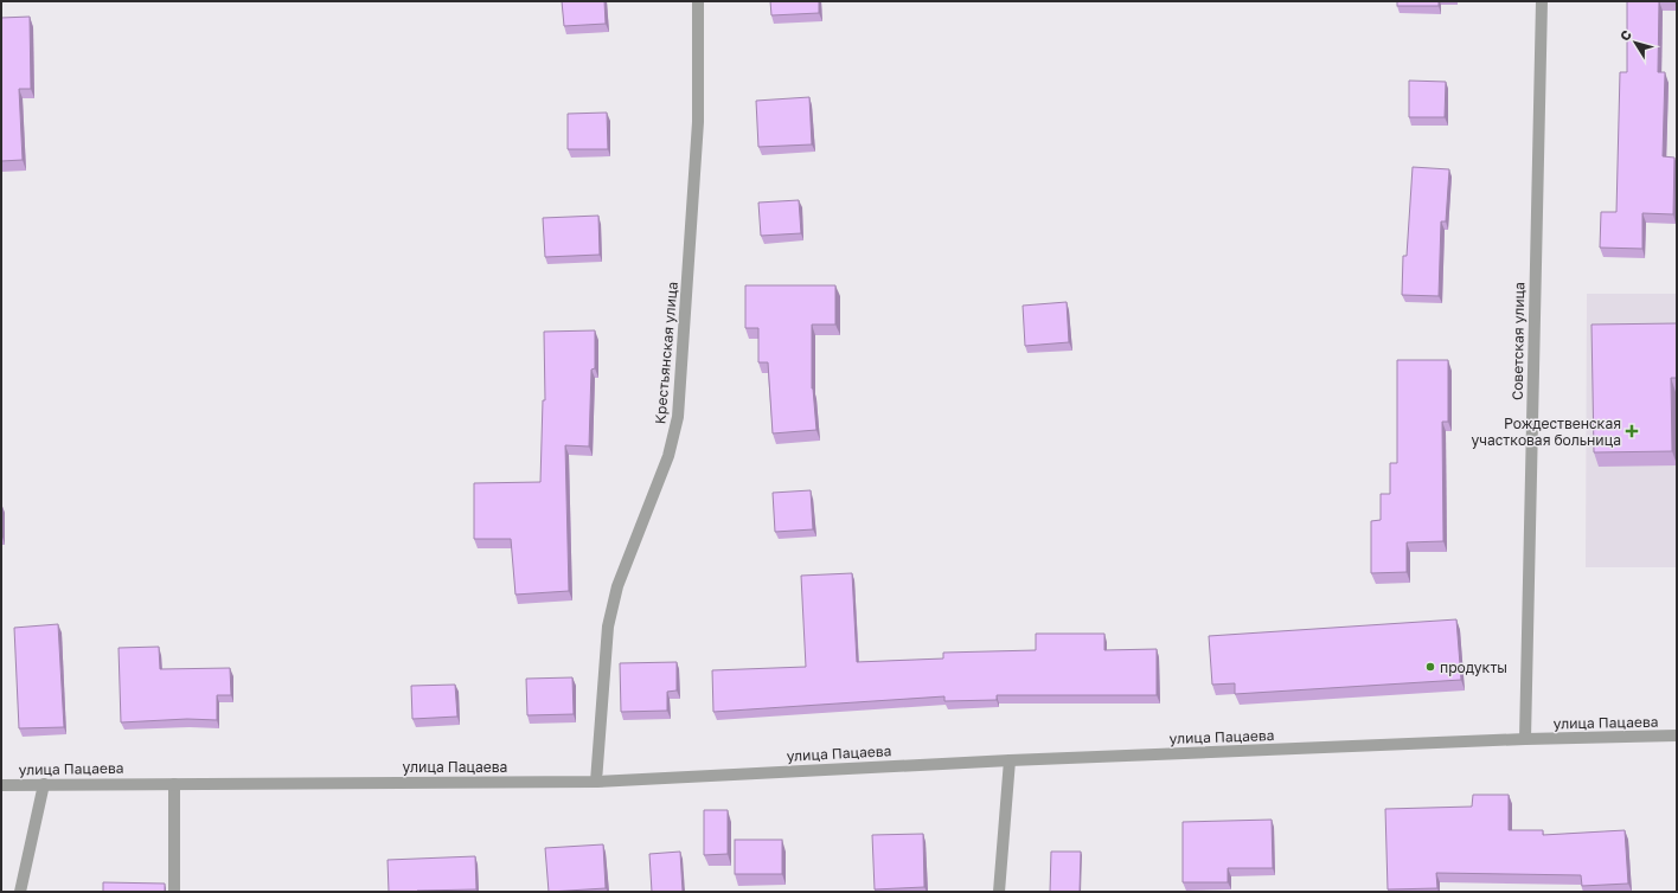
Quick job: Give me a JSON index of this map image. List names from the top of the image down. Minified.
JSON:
{"streets":{"street":["Советская улица","Крестьянская улица","улица Пацаева"]},"crossings":[["Советская улица","улица Пацаева"],["Крестьянская улица","улица Пацаева"]],"places":{"health":["Рождественская участковая больница"],"other":["продукты"]},"north":"top left"}
